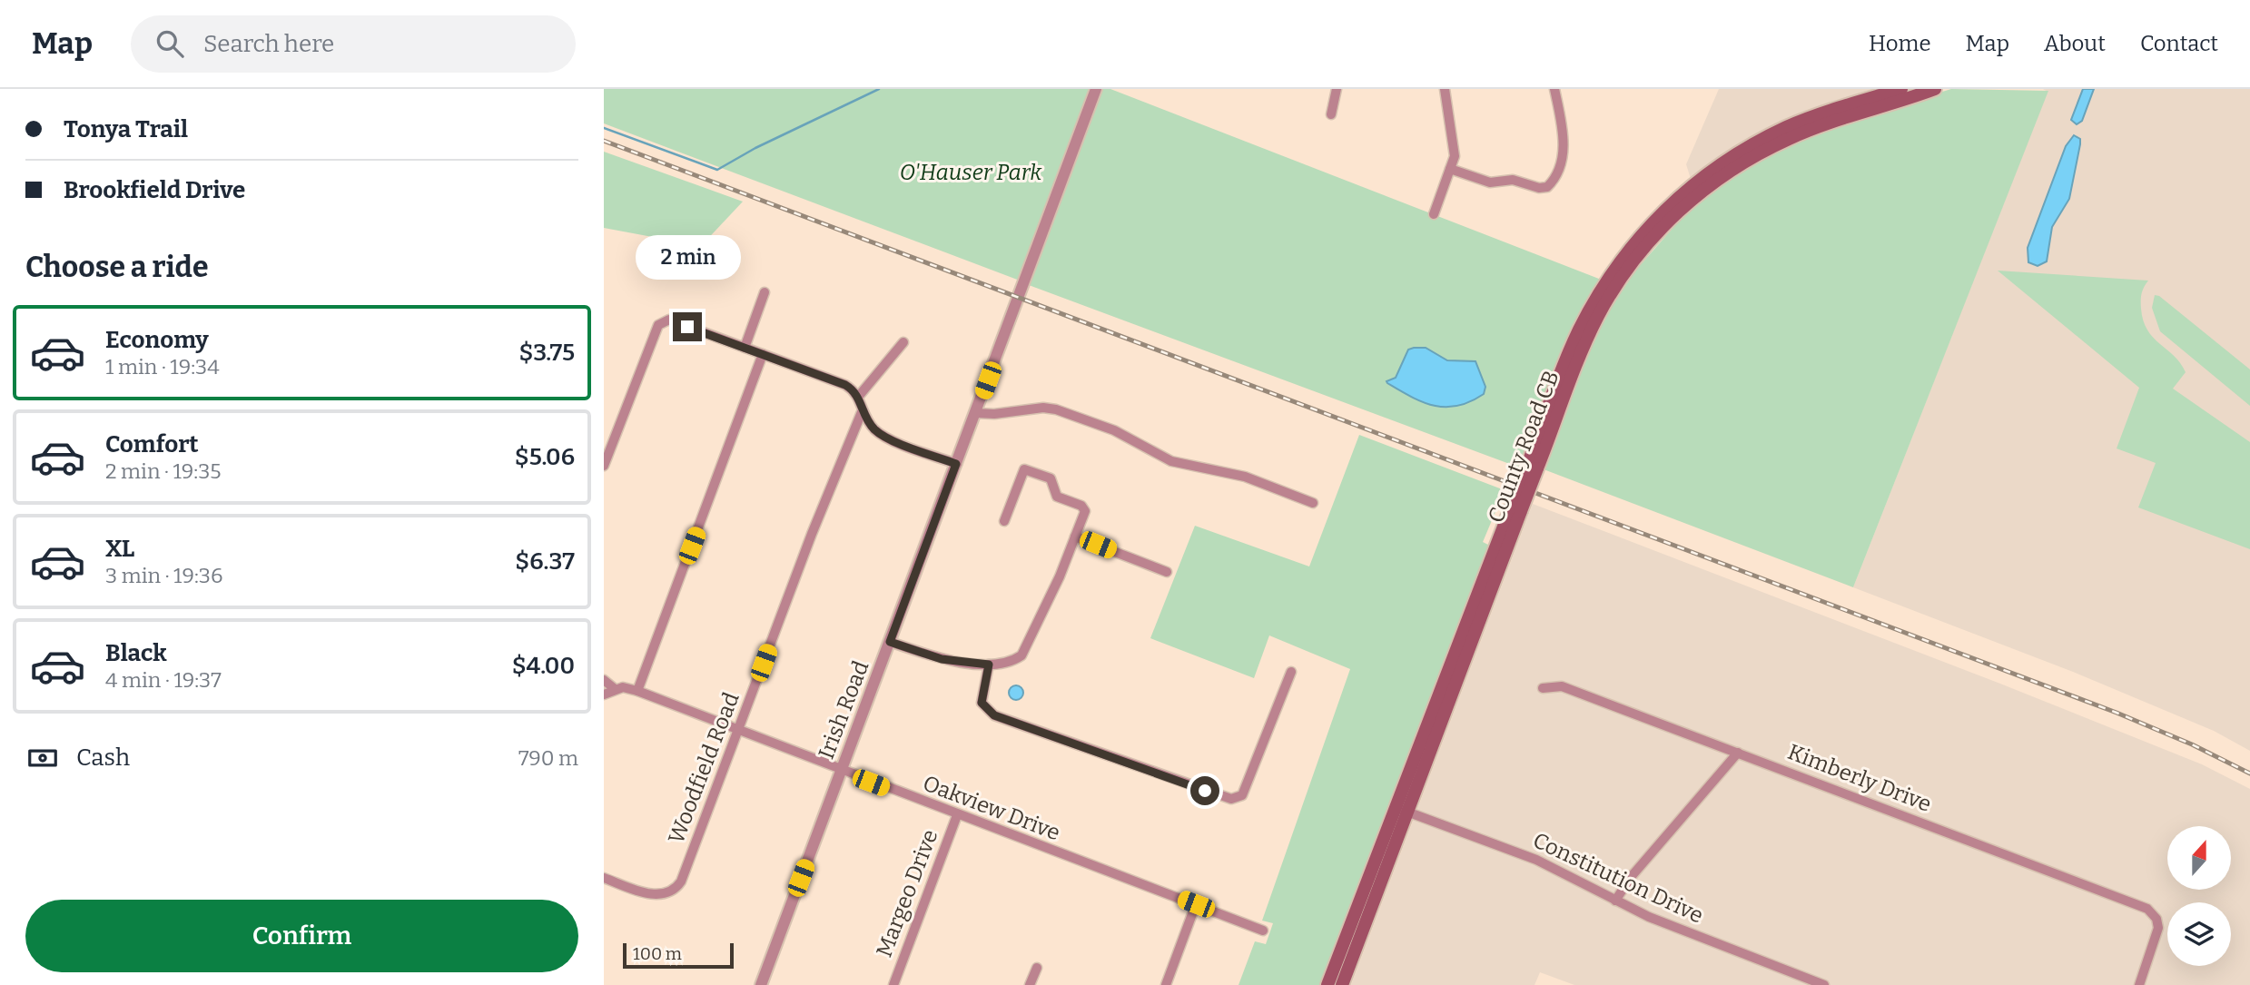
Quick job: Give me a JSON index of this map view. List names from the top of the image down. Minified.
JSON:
{"streets":{"main road":["County Road CB"],"street":["Irish Road","Woodfield Road","Kimberly Drive","Oakview Drive","Constitution Drive","Margeo Drive"]},"crossings":[["County Road CB","Constitution Drive"],["Irish Road","Oakview Drive"],["Woodfield Road","Oakview Drive"],["Oakview Drive","Margeo Drive"]],"parks":["O'Hauser Park"],"scale_bar":"100 m","north":"top","page":{"header":"Map","search":"Search here","nav":["Home","Map","About","Contact"],"banner":["Tonya Trail","Brookfield Drive"],"heading":"Choose a ride","bubble":"2 min","list":[{"name":"Economy","note":"1 min · 19:34","value":"$3.75"},{"name":"Comfort","note":"2 min · 19:35","value":"$5.06"},{"name":"XL","note":"3 min · 19:36","value":"$6.37"},{"name":"Black","note":"4 min · 19:37","value":"$4.00"}],"pay":["Cash","790 m"],"buttons":"Confirm","scale":"100 m"}}
